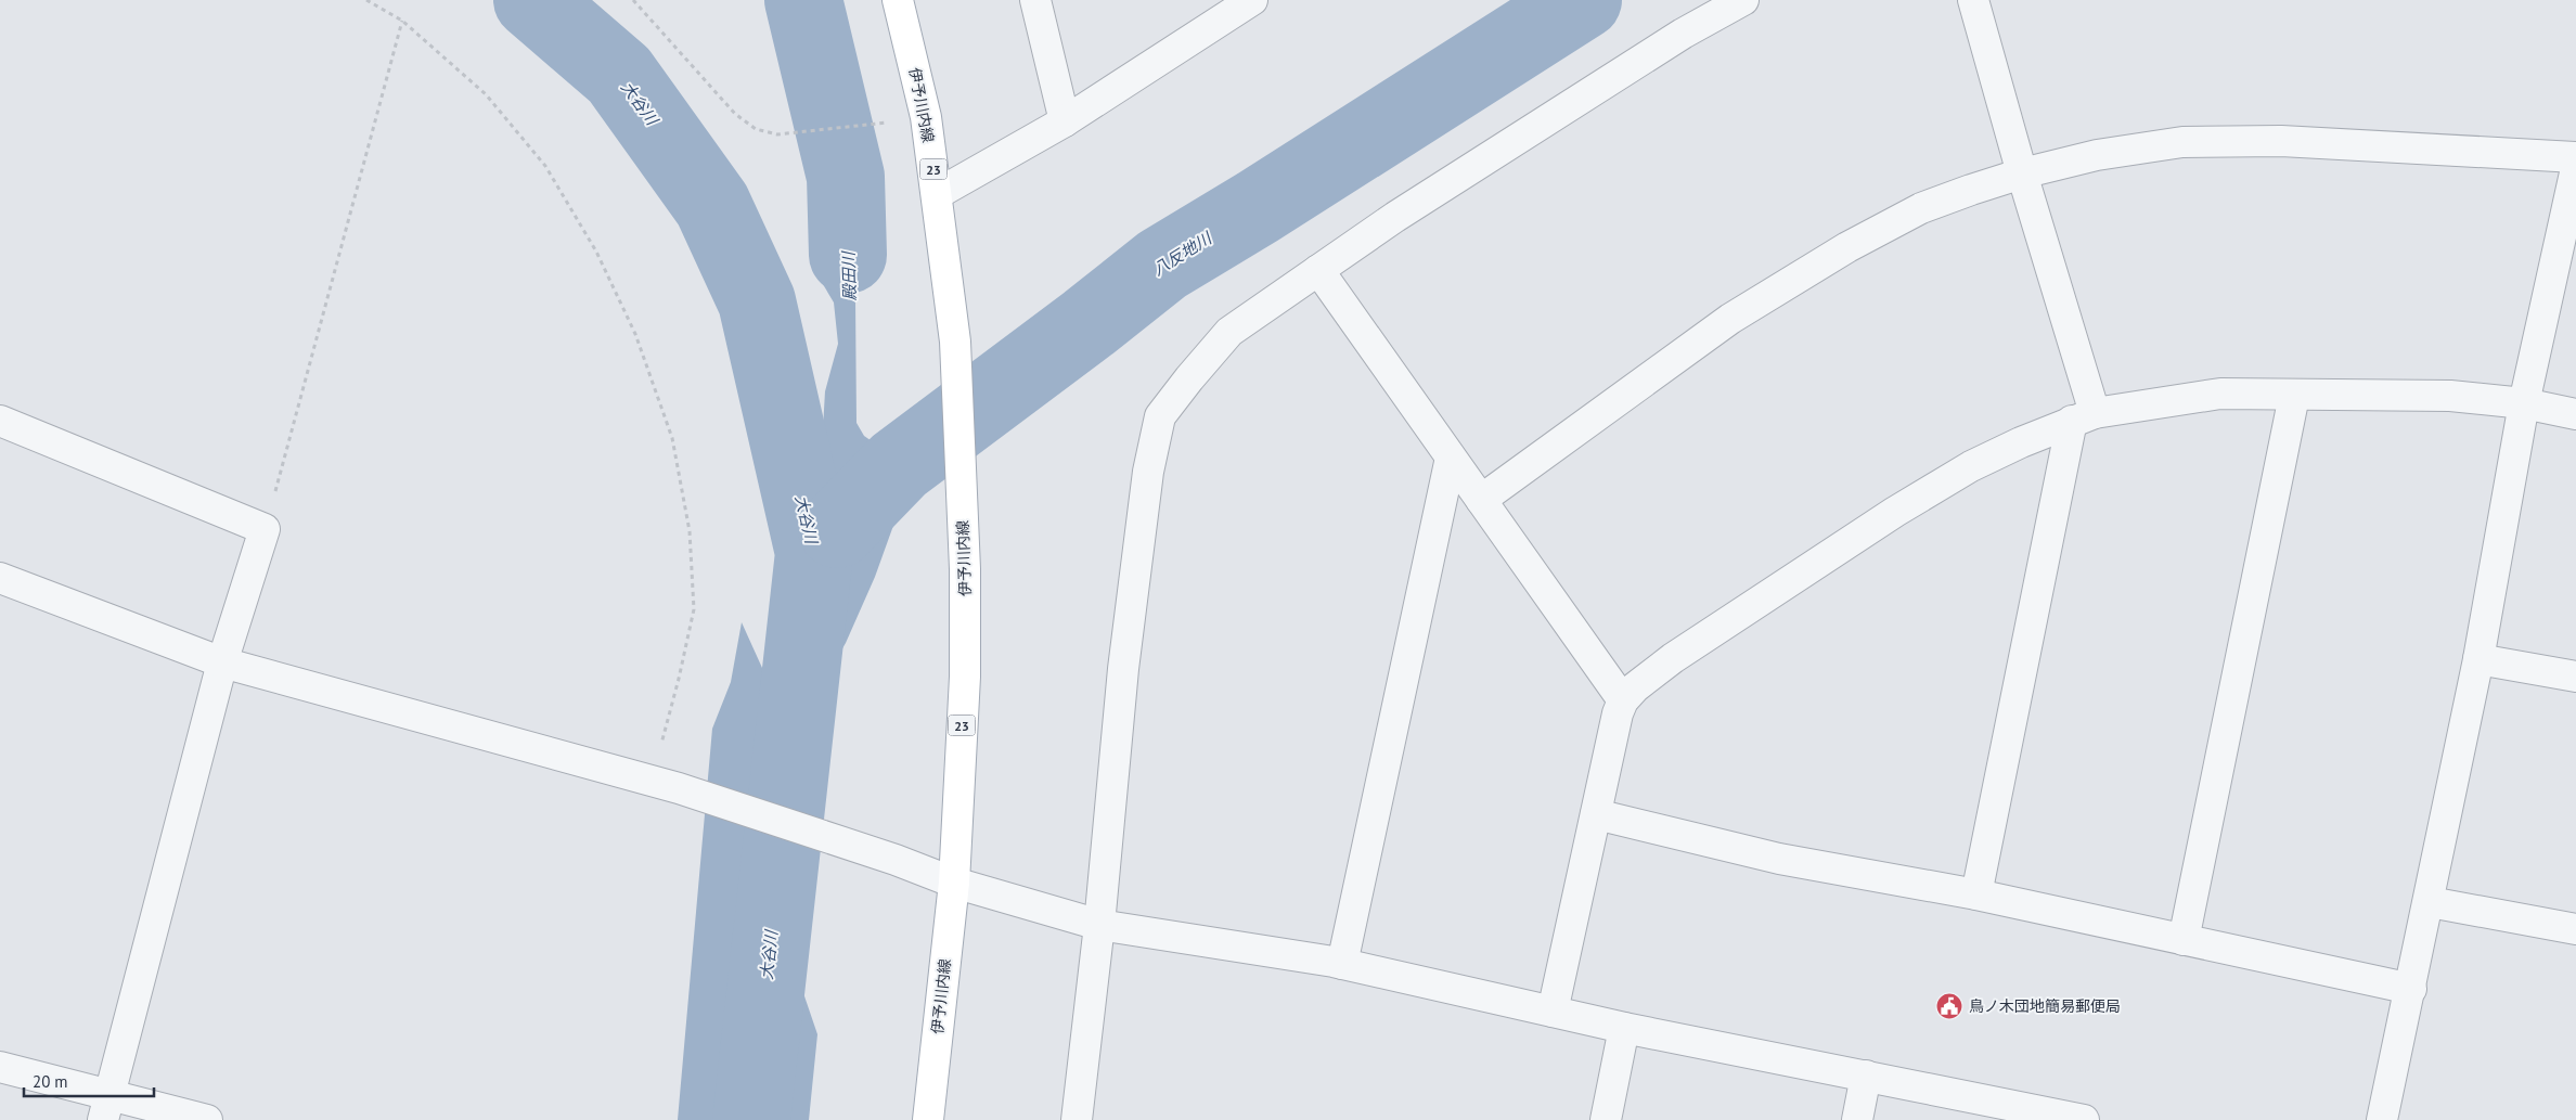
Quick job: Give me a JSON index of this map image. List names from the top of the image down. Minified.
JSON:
{"streets":{"main road":["伊予川内線","23"]},"water":["大谷川","八反地川","殿田川"],"places":{"public building":["鳥ノ木団地簡易郵便局"]},"scale_bar":"20 m"}
